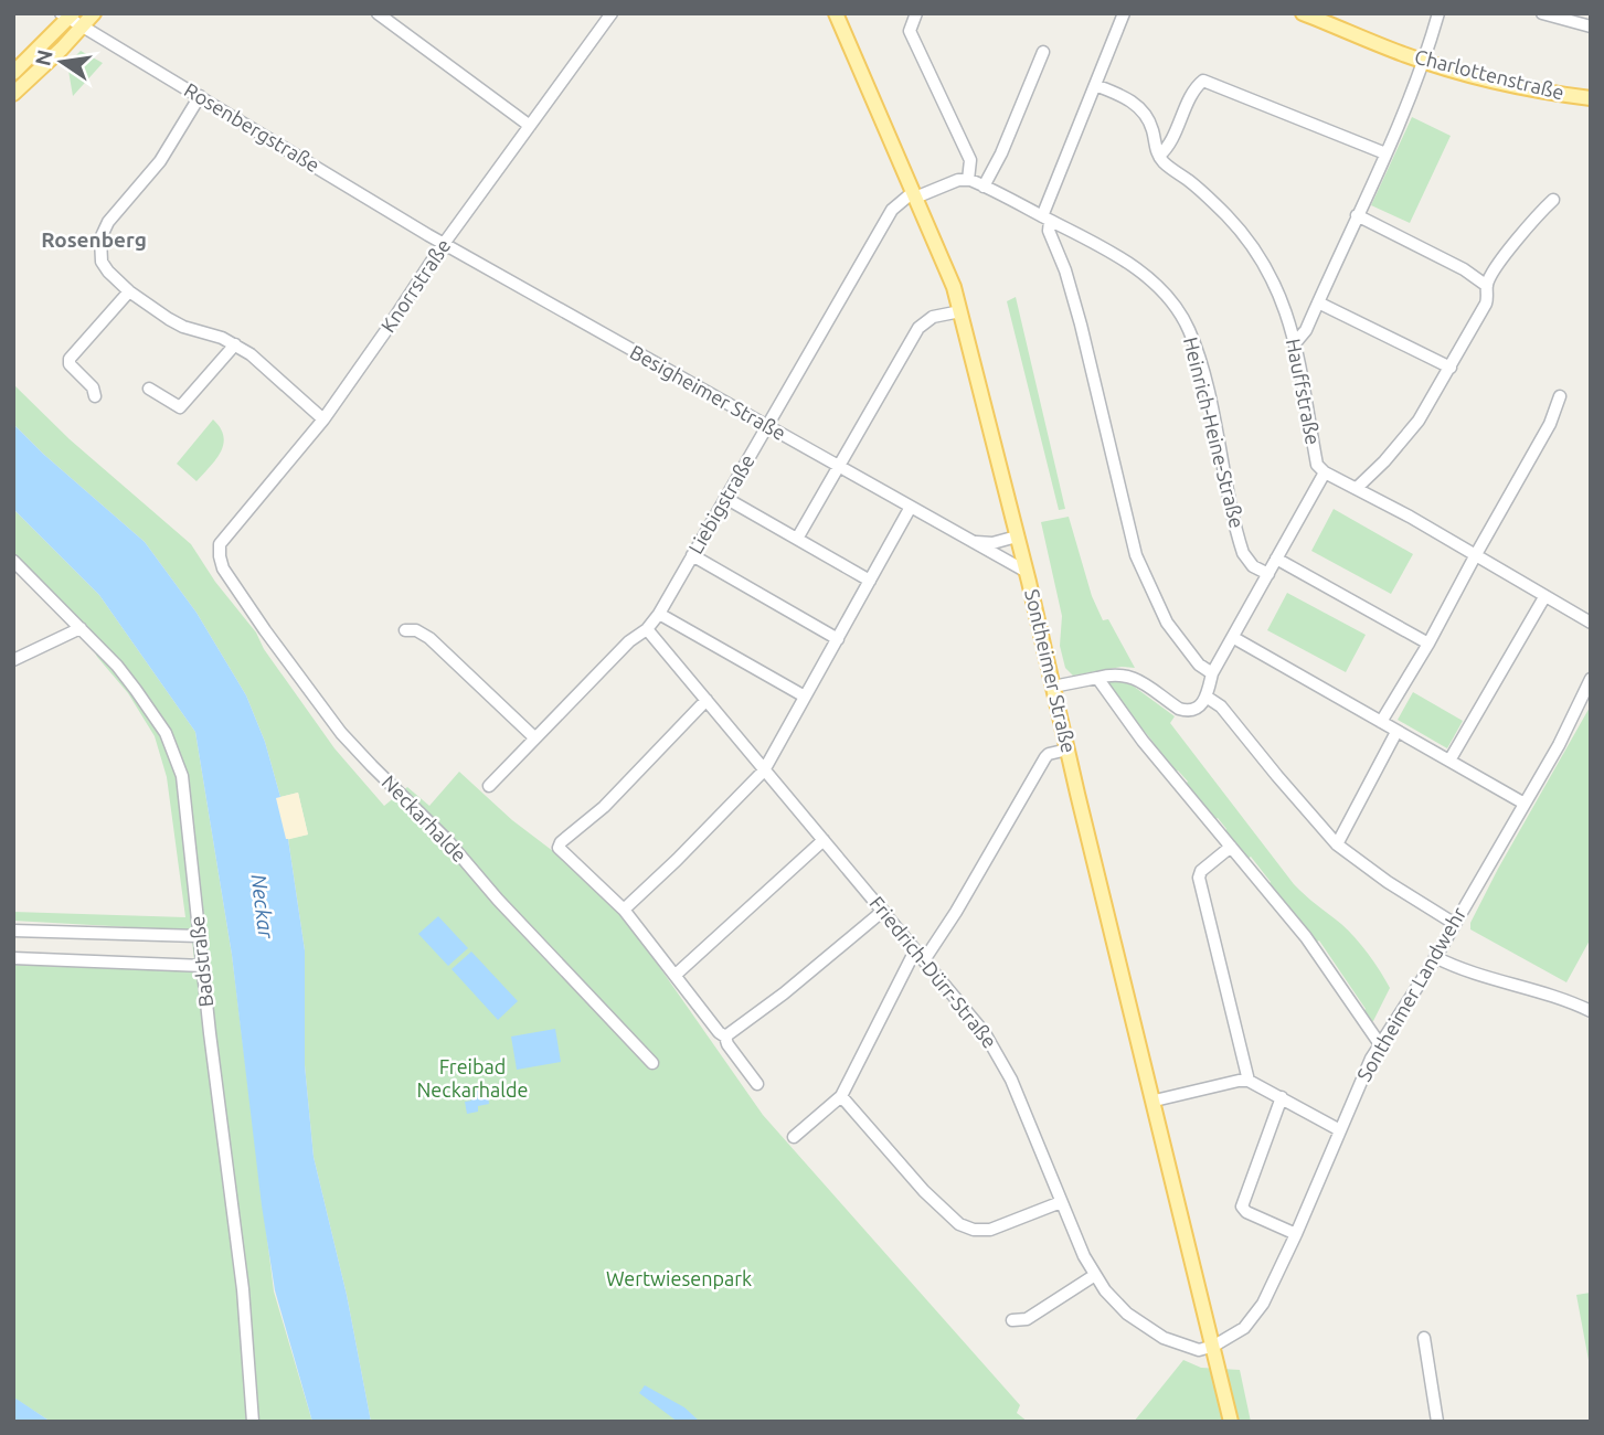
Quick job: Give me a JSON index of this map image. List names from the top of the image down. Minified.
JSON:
{"streets":{"main road":["Charlottenstraße","Sontheimer Straße"],"street":["Rosenbergstraße","Knorrstraße","Hauffstraße","Besigheimer Straße","Heinrich-Heine-Straße","Liebigstraße","Neckarhalde","Badstraße","Friedrich-Dürr-Straße","Sontheimer Landwehr"]},"crossings":[["Rosenbergstraße","Knorrstraße"],["Rosenbergstraße","Besigheimer Straße"],["Knorrstraße","Besigheimer Straße"],["Knorrstraße","Neckarhalde"],["Besigheimer Straße","Liebigstraße"],["Besigheimer Straße","Sontheimer Straße"],["Liebigstraße","Sontheimer Straße"],["Liebigstraße","Friedrich-Dürr-Straße"],["Sontheimer Straße","Friedrich-Dürr-Straße"],["Sontheimer Straße","Sontheimer Landwehr"],["Friedrich-Dürr-Straße","Sontheimer Landwehr"]],"districts":["Rosenberg"],"water":["Neckar"],"parks":["Freibad Neckarhalde","Wertwiesenpark"],"north":"left"}
